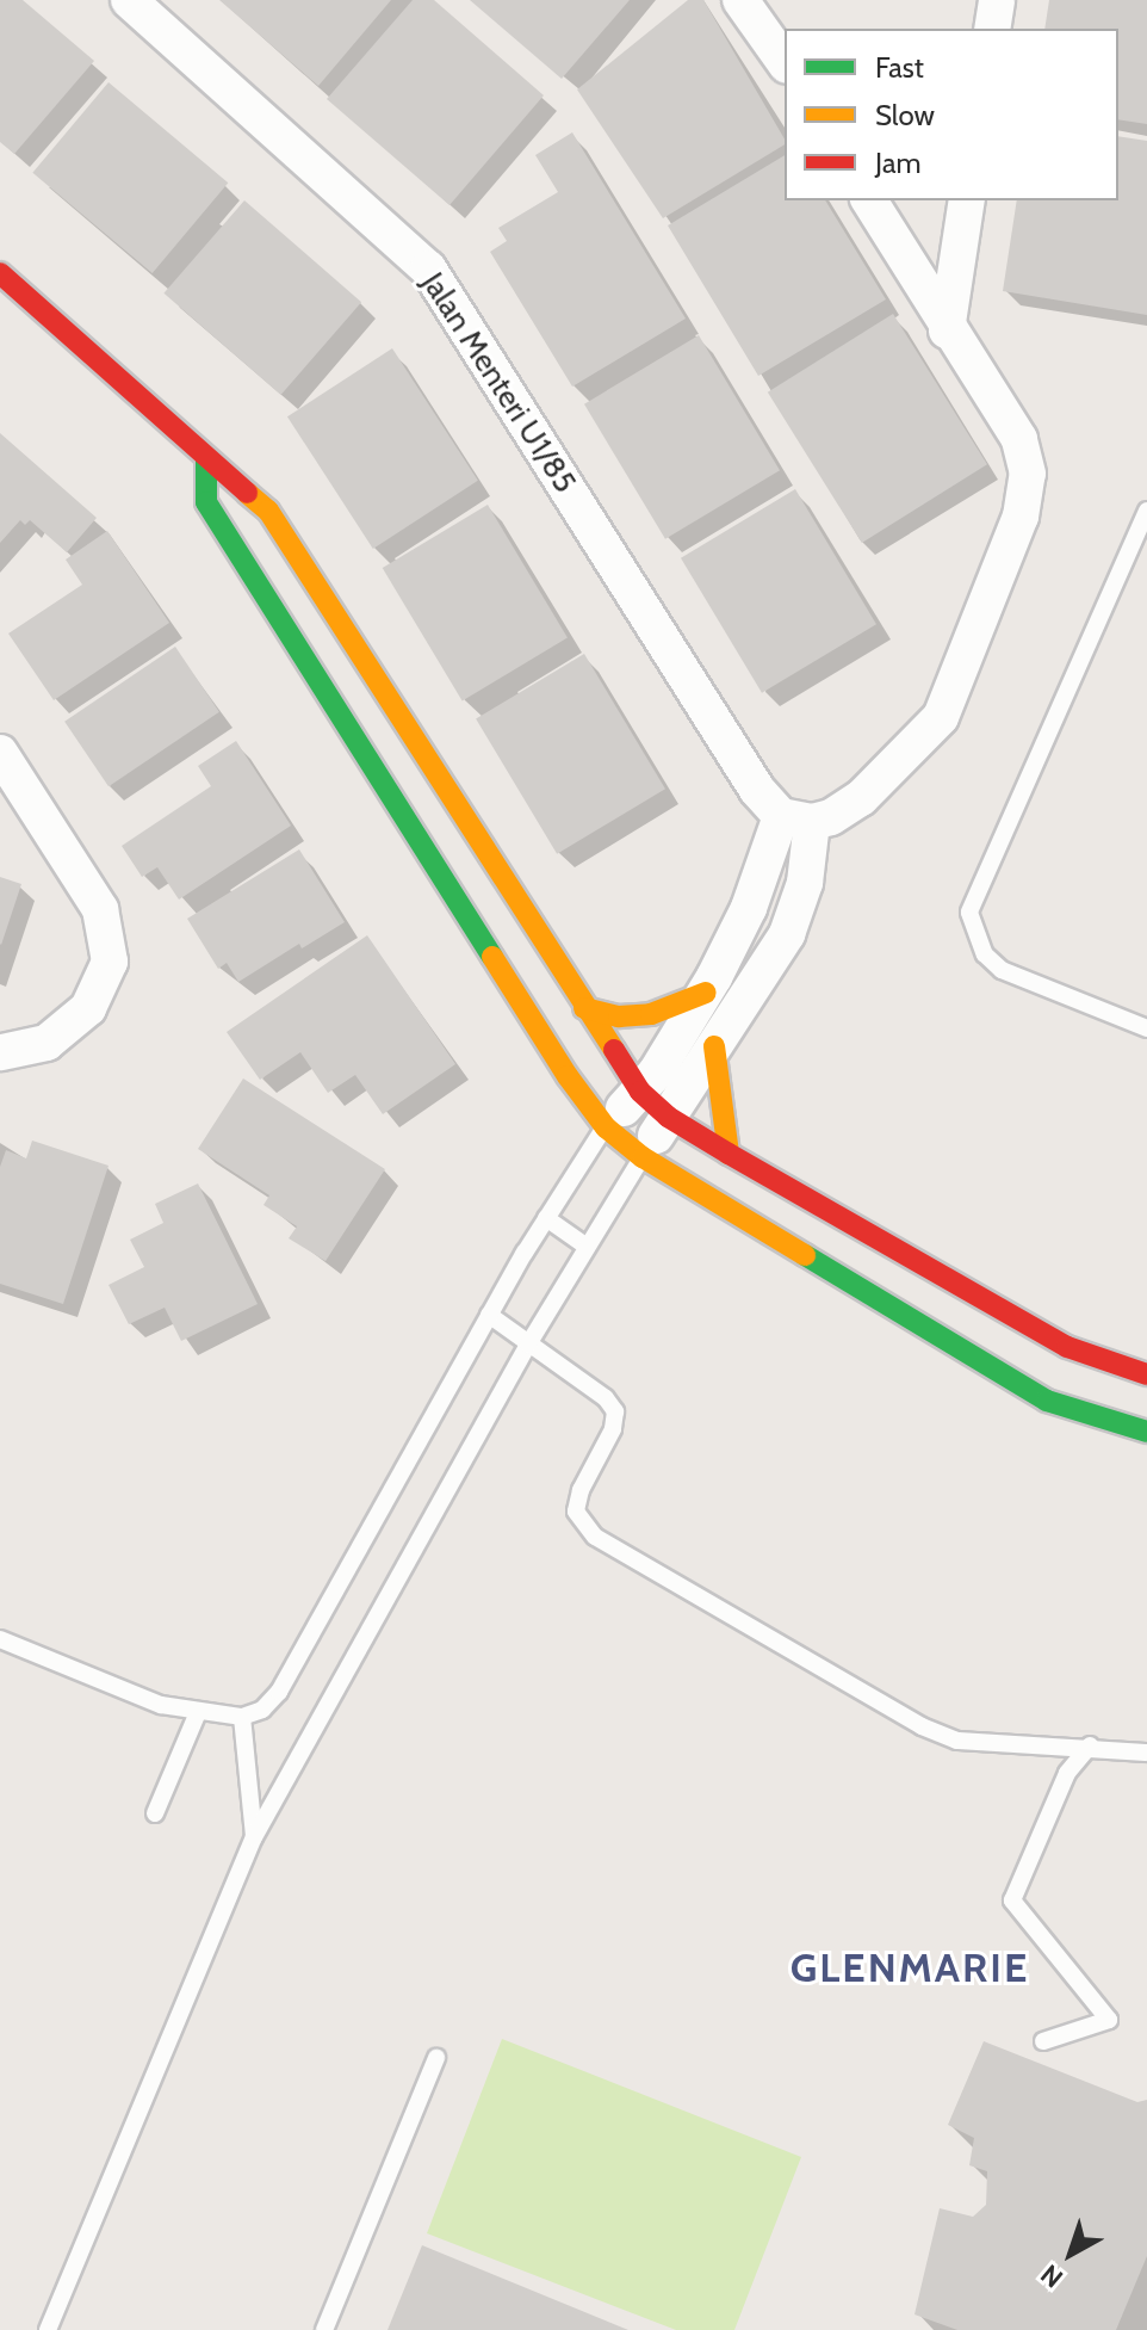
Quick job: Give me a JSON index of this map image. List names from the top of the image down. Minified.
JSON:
{"streets":{"street":["Jalan Menteri U1/85"]},"districts":["GLENMARIE"],"legend":["Fast","Slow","Jam"],"north":"bottom left"}
